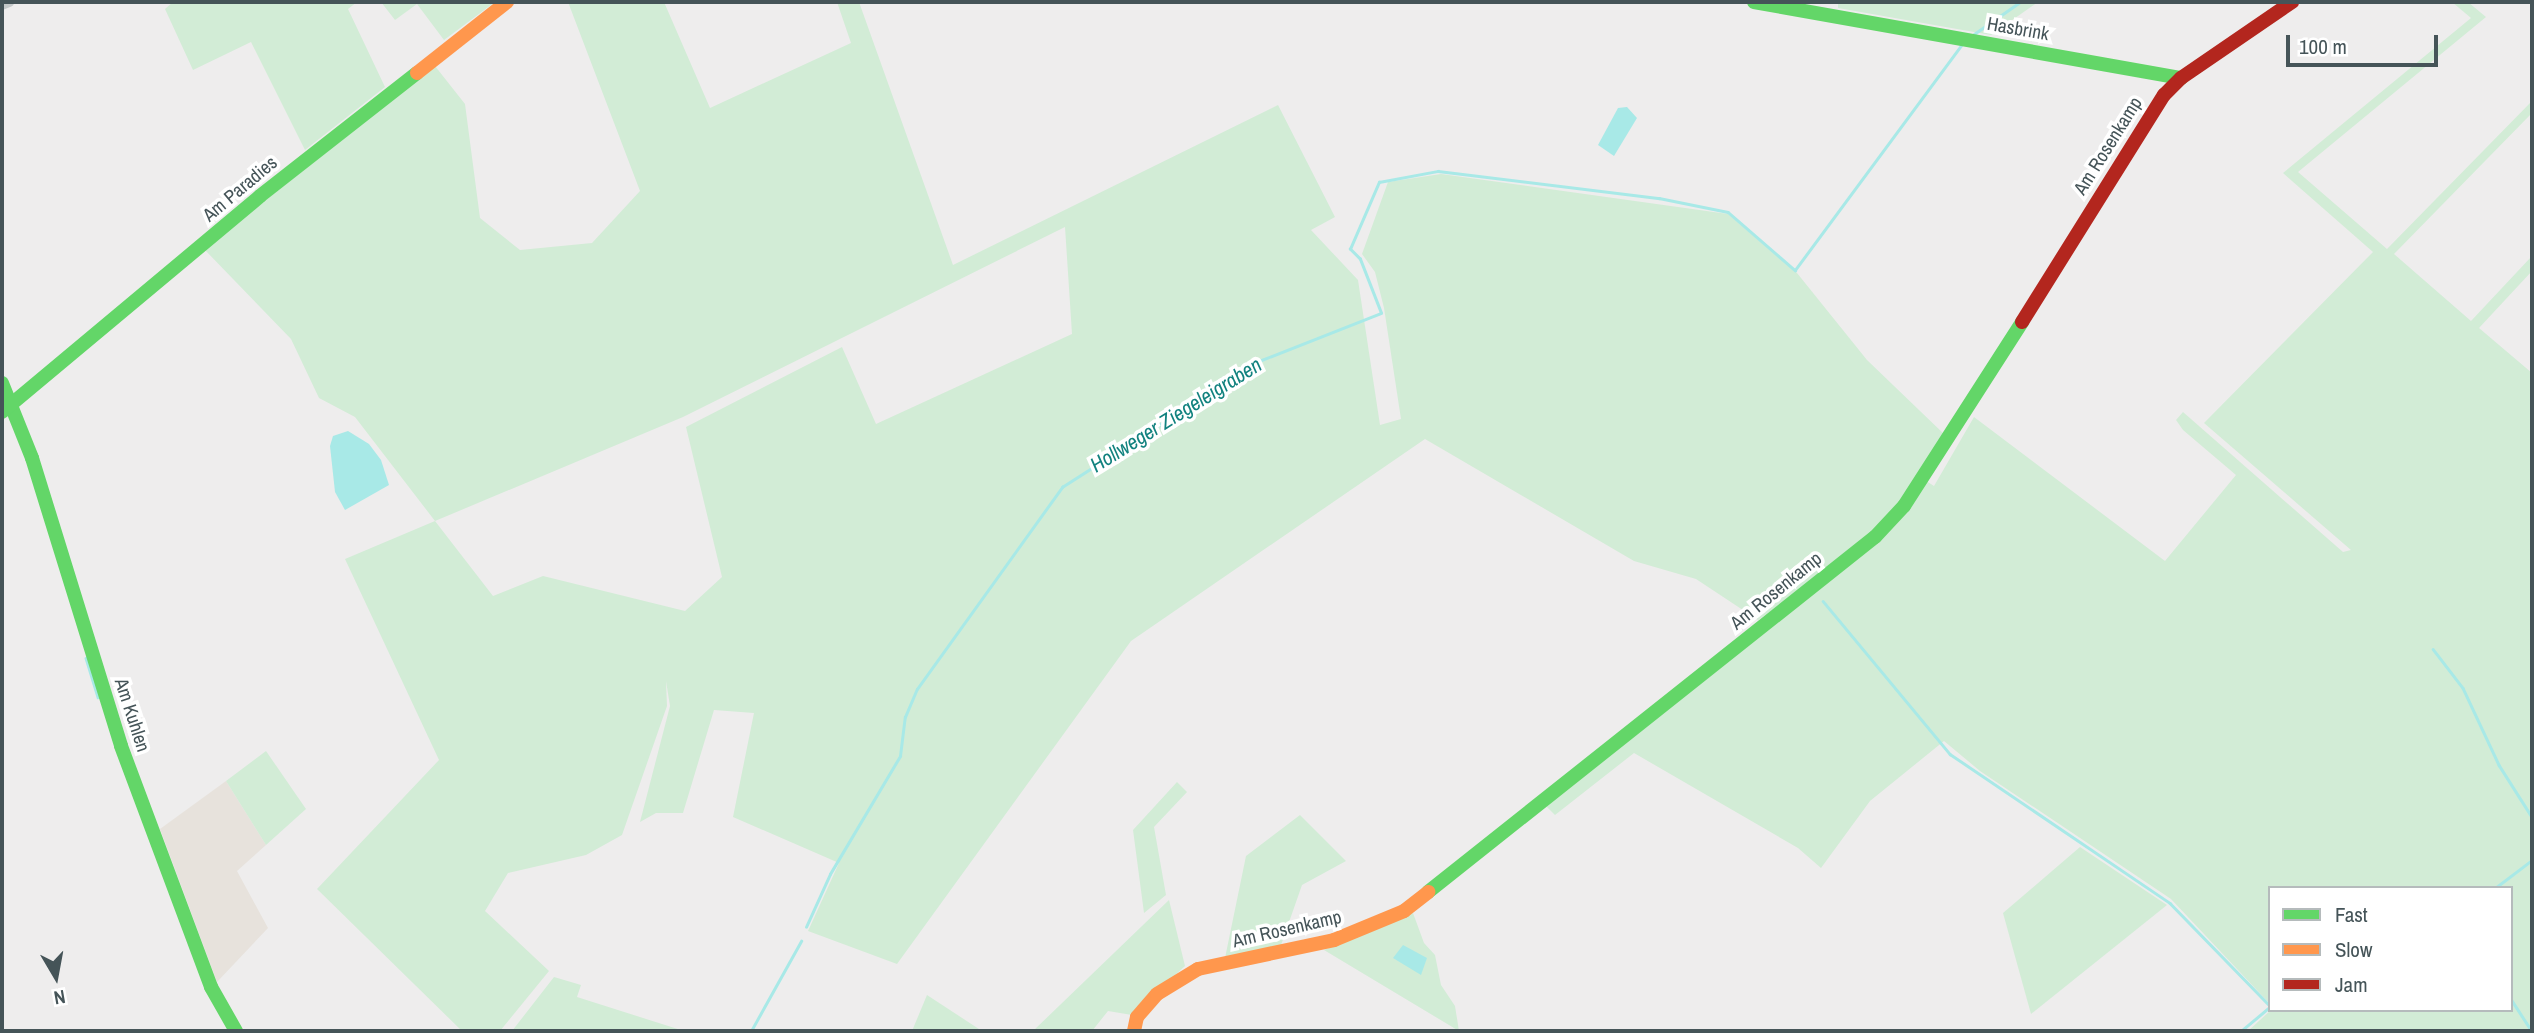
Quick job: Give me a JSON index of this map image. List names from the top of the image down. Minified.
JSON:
{"streets":{"street":["Hasbrink","Am Rosenkamp","Am Paradies","Am Kuhlen"]},"crossings":[["Hasbrink","Am Rosenkamp"],["Am Paradies","Am Kuhlen"]],"water":["Hollweger Ziegeleigraben"],"legend":["Fast","Slow","Jam"],"scale_bar":"100 m","north":"bottom"}
